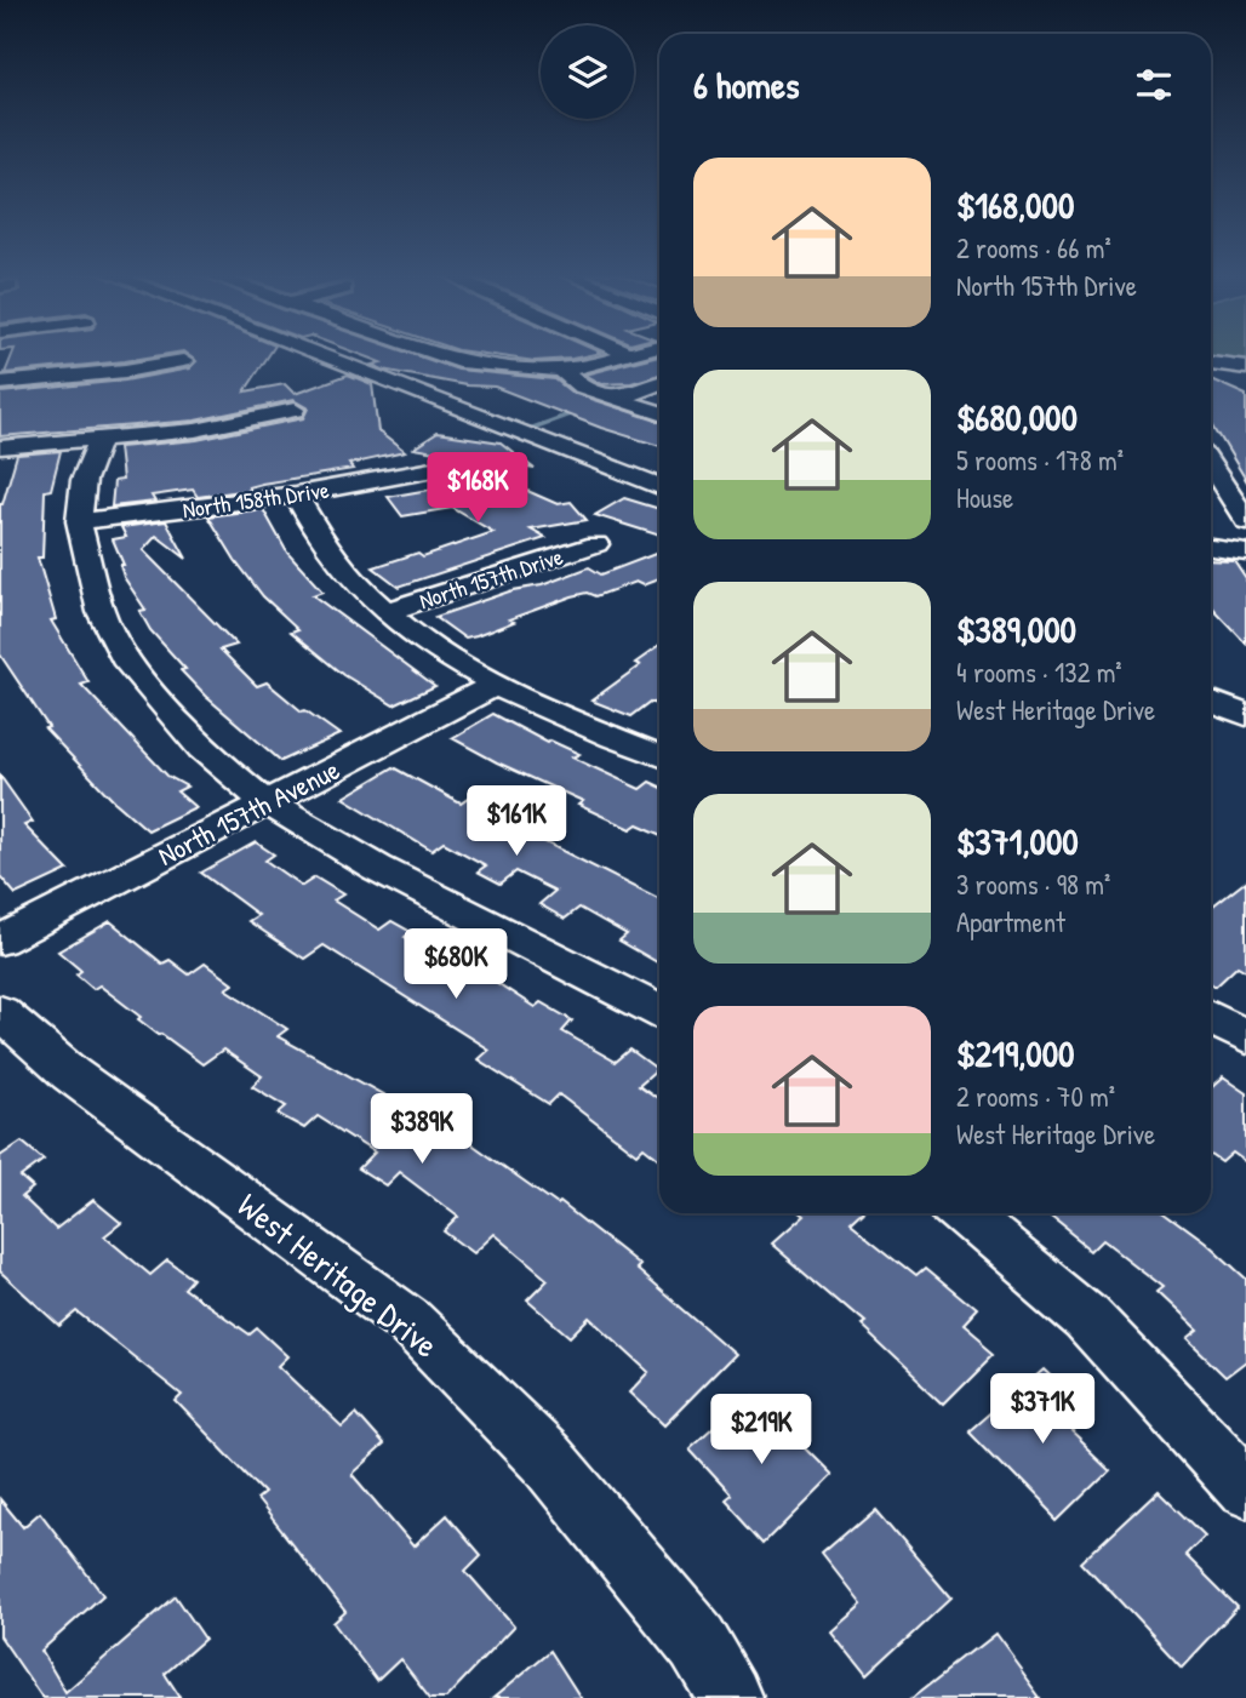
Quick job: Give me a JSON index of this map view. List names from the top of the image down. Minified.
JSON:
{"streets":{"street":["North 158th Drive","North 157th Drive","North 157th Avenue","West Heritage Drive"]},"page":{"heading":"6 homes","list":[{"name":"$168,000","note":"2 rooms · 66 m² · North 157th Drive"},{"name":"$680,000","note":"5 rooms · 178 m² · House"},{"name":"$389,000","note":"4 rooms · 132 m² · West Heritage Drive"},{"name":"$371,000","note":"3 rooms · 98 m² · Apartment"},{"name":"$219,000","note":"2 rooms · 70 m² · West Heritage Drive"}],"price":["$168K","$161K","$680K","$389K","$371K","$219K"]}}
